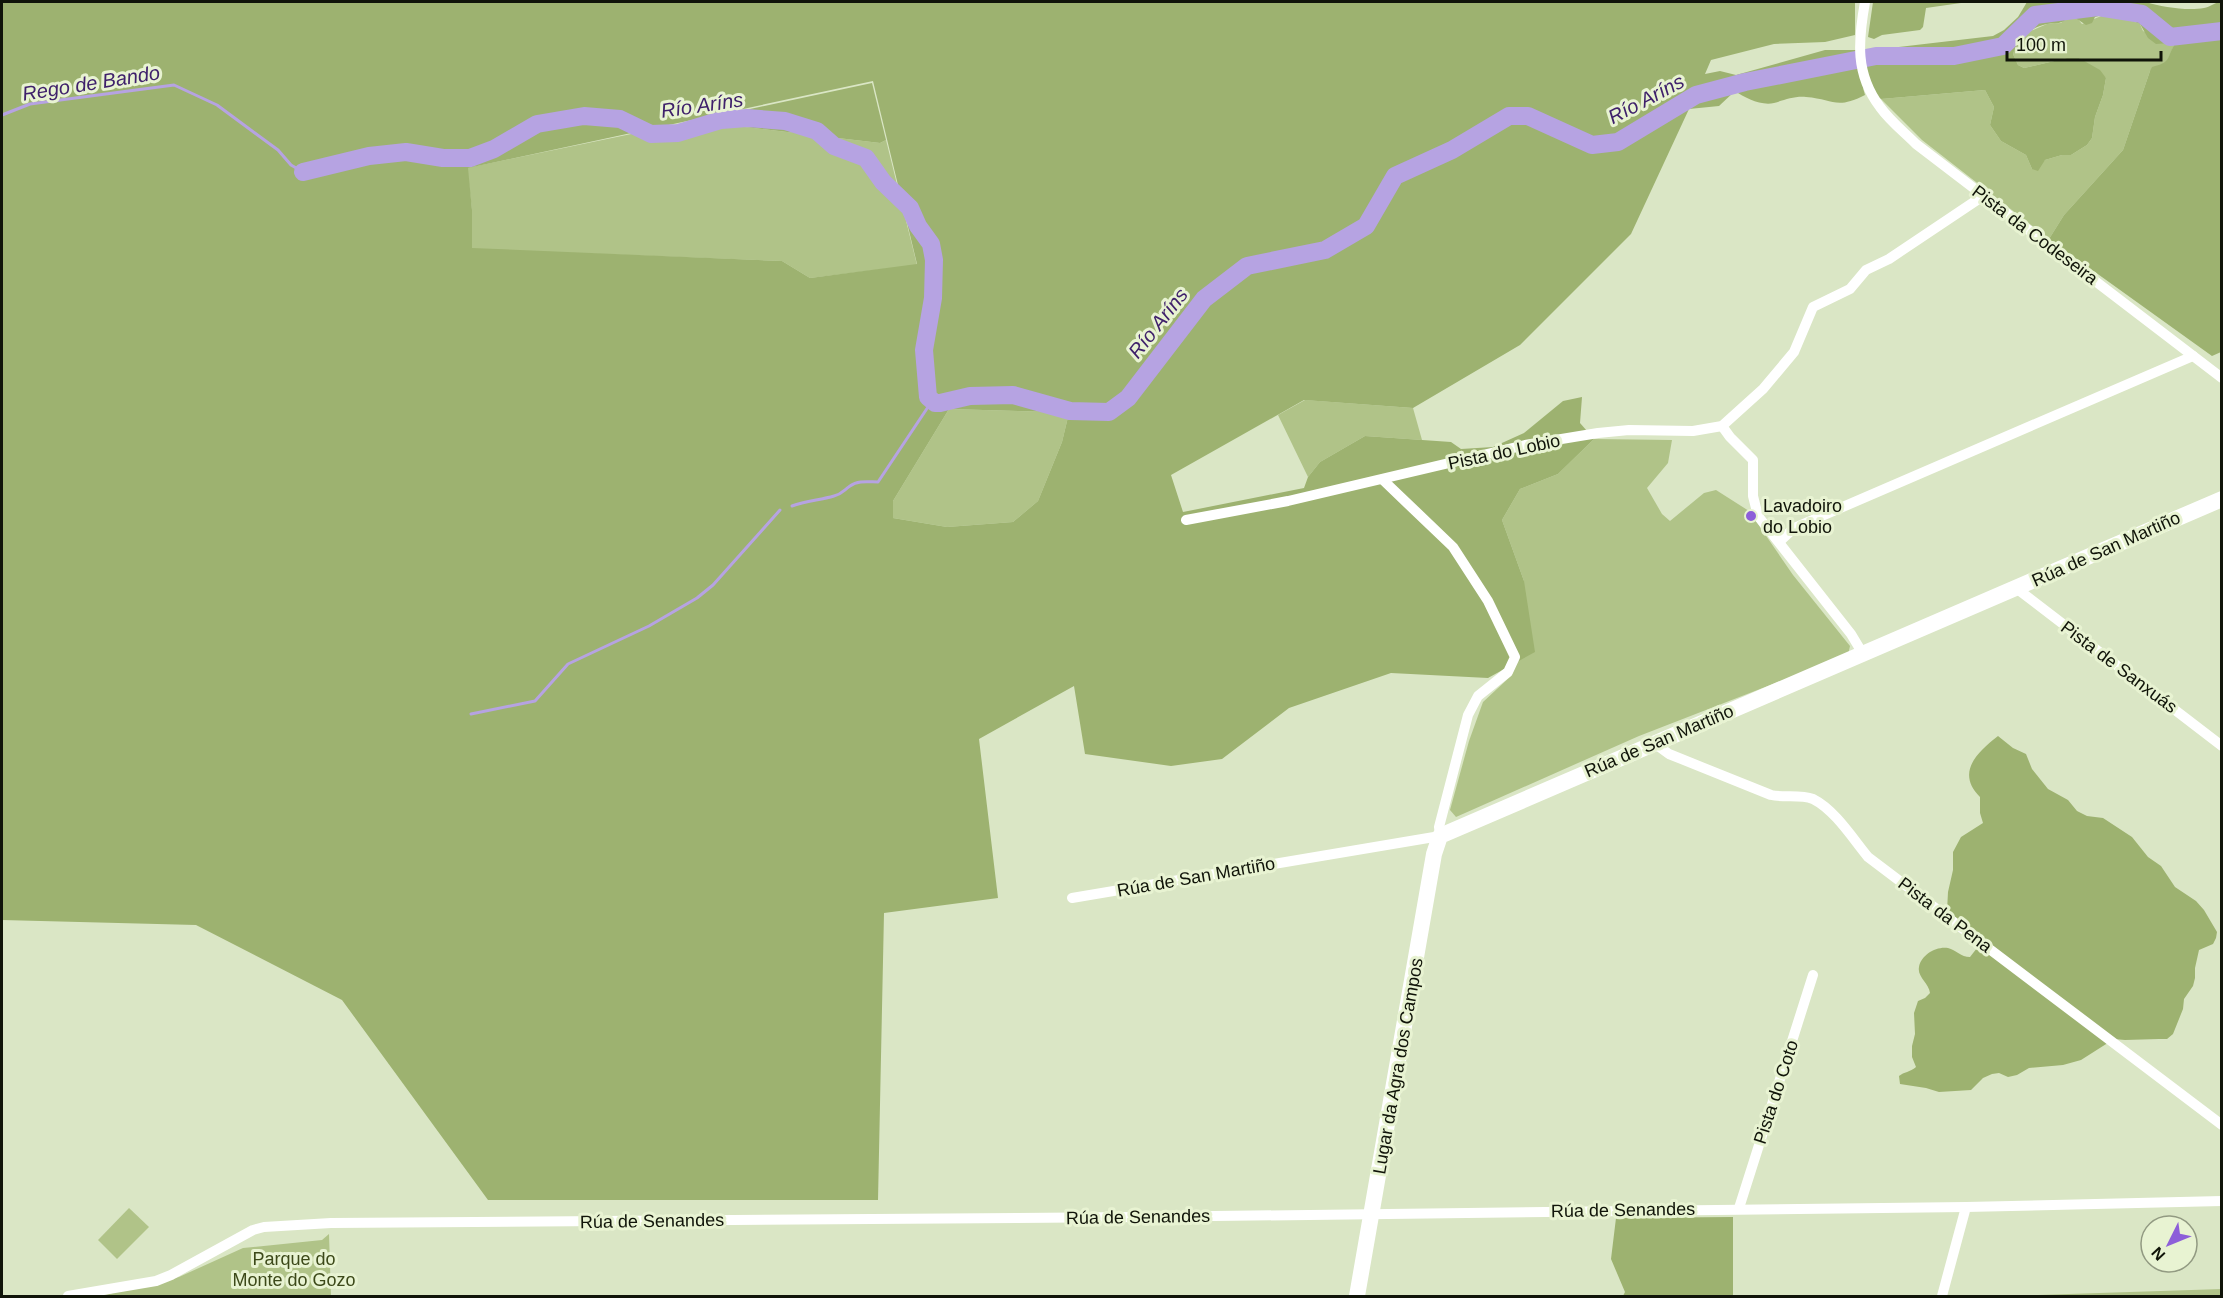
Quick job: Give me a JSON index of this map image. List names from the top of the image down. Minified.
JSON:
{"streets":{"street":["Pista da Codeseira","Pista do Lobio","Rúa de San Martiño","Pista de Sanxuás","Pista da Pena","Lugar da Agra dos Campos","Pista do Coto","Rúa de Senandes"]},"crossings":[["Rúa de San Martiño","Pista de Sanxuás"],["Rúa de San Martiño","Pista da Pena"],["Rúa de San Martiño","Lugar da Agra dos Campos"],["Lugar da Agra dos Campos","Rúa de Senandes"],["Pista do Coto","Rúa de Senandes"]],"water":["Rego de Bando","Río Aríns"],"parks":["Parque do Monte do Gozo"],"places":["Lavadoiro do Lobio"],"scale_bar":"100 m","north":"bottom left"}
